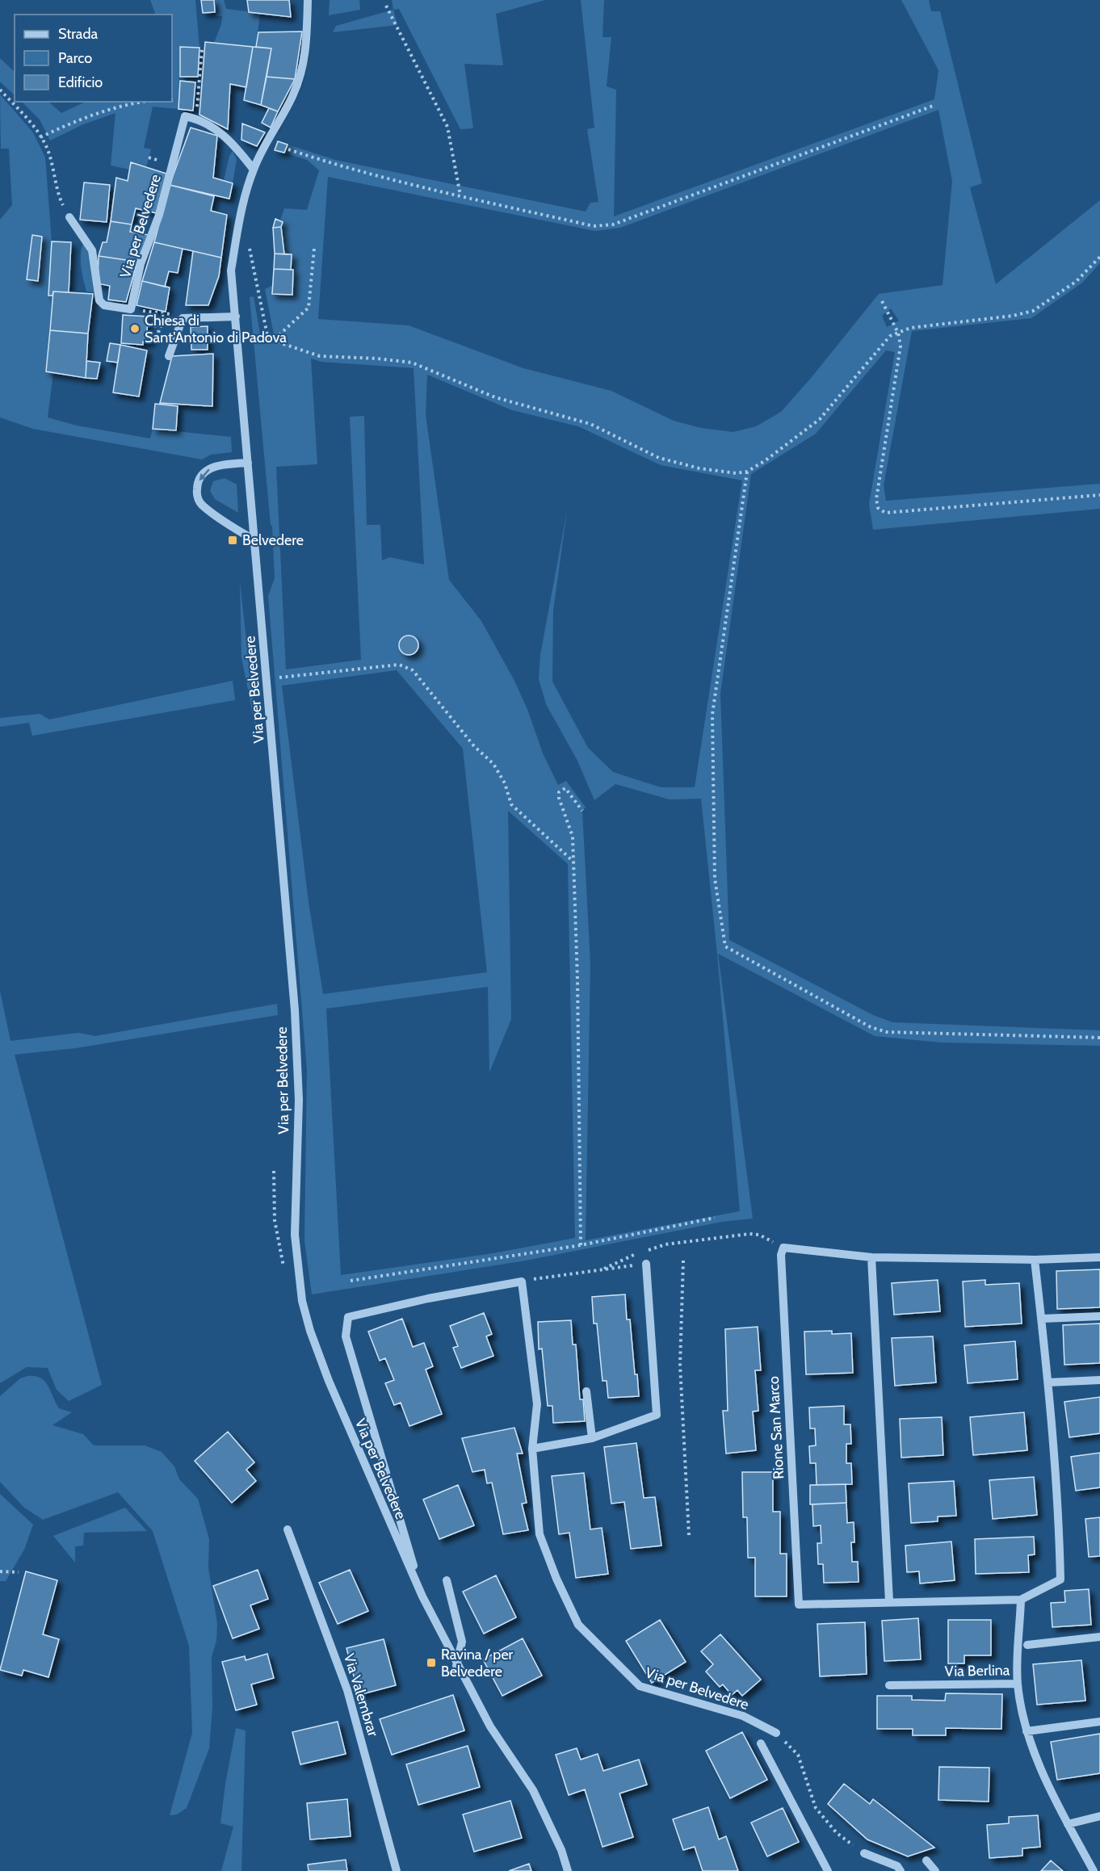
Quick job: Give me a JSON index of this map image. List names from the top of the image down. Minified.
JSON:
{"streets":{"street":["Via per Belvedere","Rione San Marco","Via Berlina","Via Valembrar"]},"places":{"other":["Chiesa di Sant'Antonio di Padova"],"transit":["Belvedere","Ravina / per Belvedere"]},"legend":["Strada","Parco","Edificio"]}
